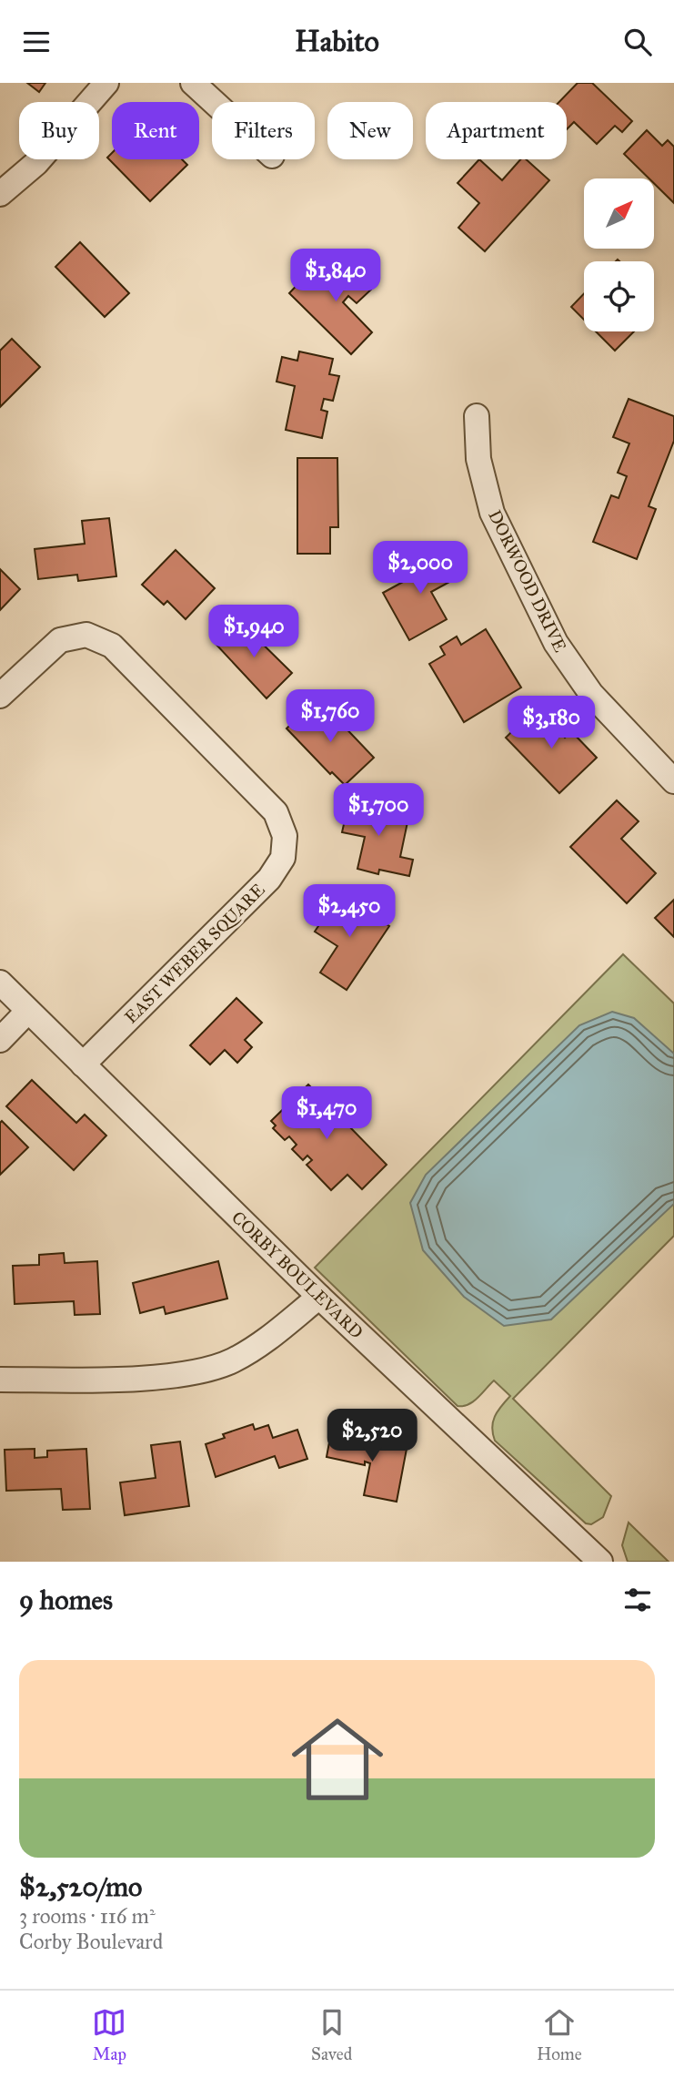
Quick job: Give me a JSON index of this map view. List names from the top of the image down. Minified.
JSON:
{"streets":{"street":["DORWOOD DRIVE","EAST WEBER SQUARE","CORBY BOULEVARD"]},"crossings":[["EAST WEBER SQUARE","CORBY BOULEVARD"]],"north":"top right","page":{"header":"Habito","chip":["Buy","Rent","Filters","New","Apartment"],"price":["$1,840","$2,000","$1,940","$1,760","$3,180","$1,700","$2,450","$1,470","$2,520"],"heading":"9 homes","list":[{"name":"$2,520/mo","note":"3 rooms · 116 m² · Corby Boulevard"}],"tabs":["Map","Saved","Home"]}}
